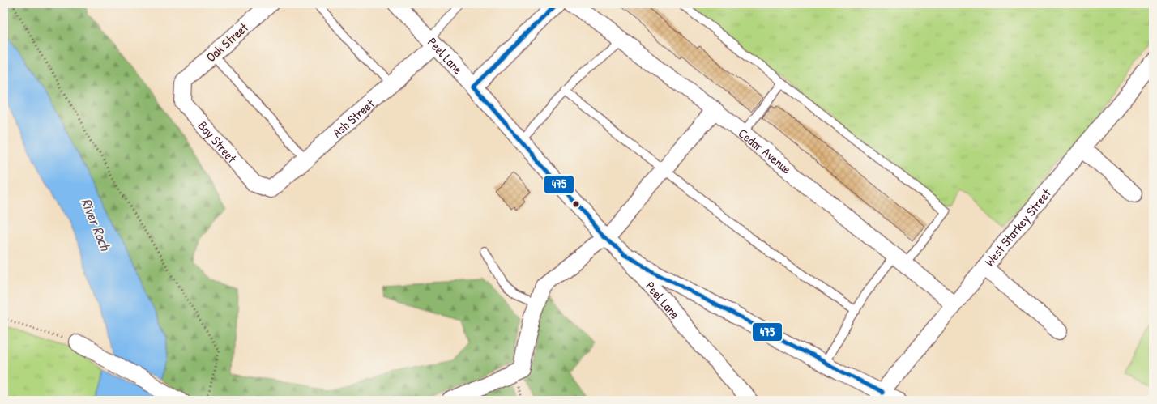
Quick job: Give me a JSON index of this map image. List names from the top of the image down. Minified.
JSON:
{"streets":{"street":["Oak Street","Peel Lane","Ash Street","Bay Street","Cedar Avenue","West Starkey Street"]},"crossings":[["Oak Street","Bay Street"],["Peel Lane","Ash Street"],["Ash Street","Bay Street"],["Cedar Avenue","West Starkey Street"]],"water":["River Roch"],"lines":["transit line 475"]}
